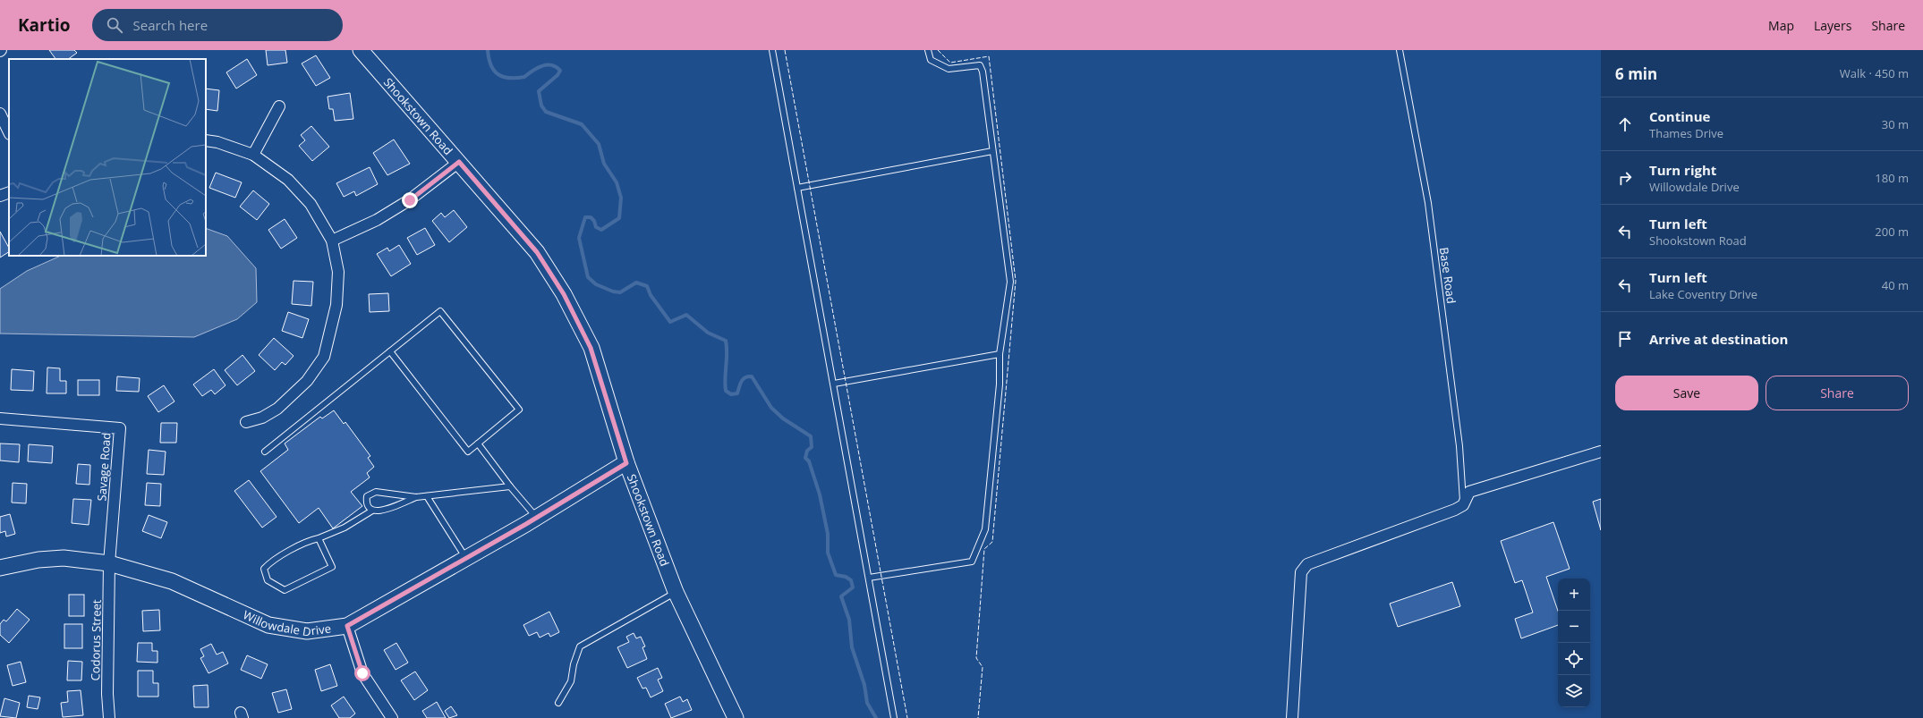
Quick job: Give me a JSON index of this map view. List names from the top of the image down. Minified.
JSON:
{"streets":{"street":["Shookstown Road","Savage Road","Willowdale Drive","Codorus Street"],"lane":["Base Road"]},"crossings":[["Shookstown Road","Willowdale Drive"],["Savage Road","Willowdale Drive"],["Savage Road","Codorus Street"],["Willowdale Drive","Codorus Street"]],"page":{"header":"Kartio","search":"Search here","nav":["Map","Layers","Share"],"heading":["6 min","Walk · 450 m"],"list":[["Continue","Thames Drive","30 m"],["Turn right","Willowdale Drive","180 m"],["Turn left","Shookstown Road","200 m"],["Turn left","Lake Coventry Drive","40 m"],"Arrive at destination"],"buttons":["Save","Share"],"map_buttons":["+","−"]}}
